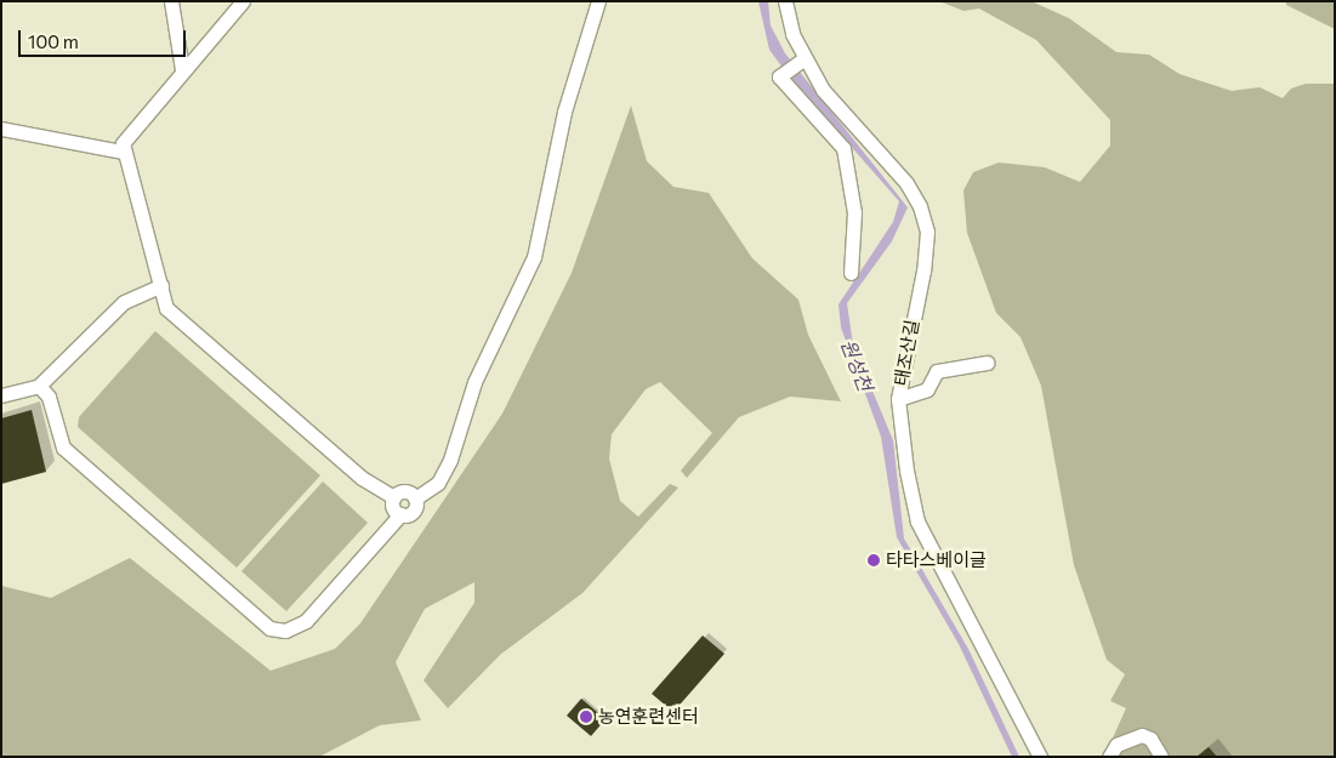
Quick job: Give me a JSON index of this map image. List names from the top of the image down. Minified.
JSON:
{"streets":{"street":["태조산길"]},"water":["원성천"],"places":["타타스베이글","농연훈련센터"],"scale_bar":"100 m"}
